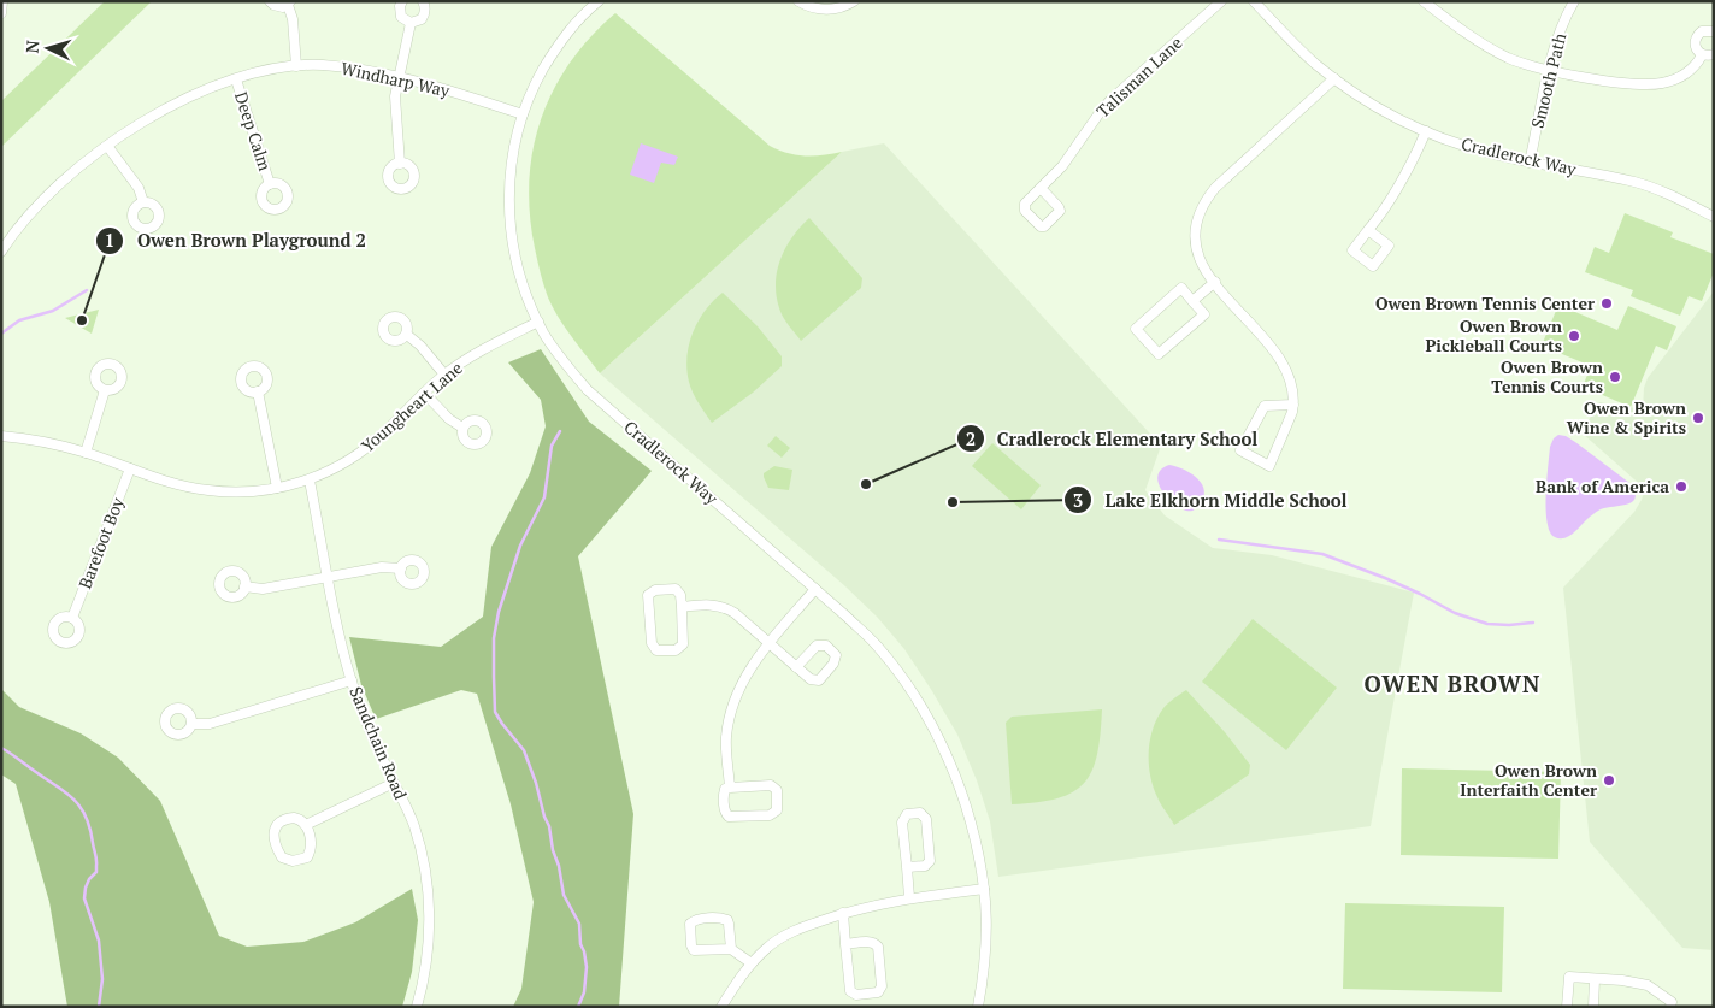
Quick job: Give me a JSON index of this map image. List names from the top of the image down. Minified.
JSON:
{"streets":{"street":["Talisman Lane","Windharp Way","Smooth Path","Deep Calm","Cradlerock Way","Youngheart Lane","Barefoot Boy","Sandchain Road"]},"crossings":[["Windharp Way","Deep Calm"],["Windharp Way","Cradlerock Way"],["Smooth Path","Cradlerock Way"],["Cradlerock Way","Youngheart Lane"],["Youngheart Lane","Barefoot Boy"],["Youngheart Lane","Sandchain Road"]],"districts":["OWEN BROWN"],"places":["Owen Brown Tennis Center","Owen Brown Playground 2","Owen Brown Pickleball Courts","Owen Brown Tennis Courts","Owen Brown Wine & Spirits","Cradlerock Elementary School","Bank of America","Lake Elkhorn Middle School","Owen Brown Interfaith Center"],"north":"left"}
